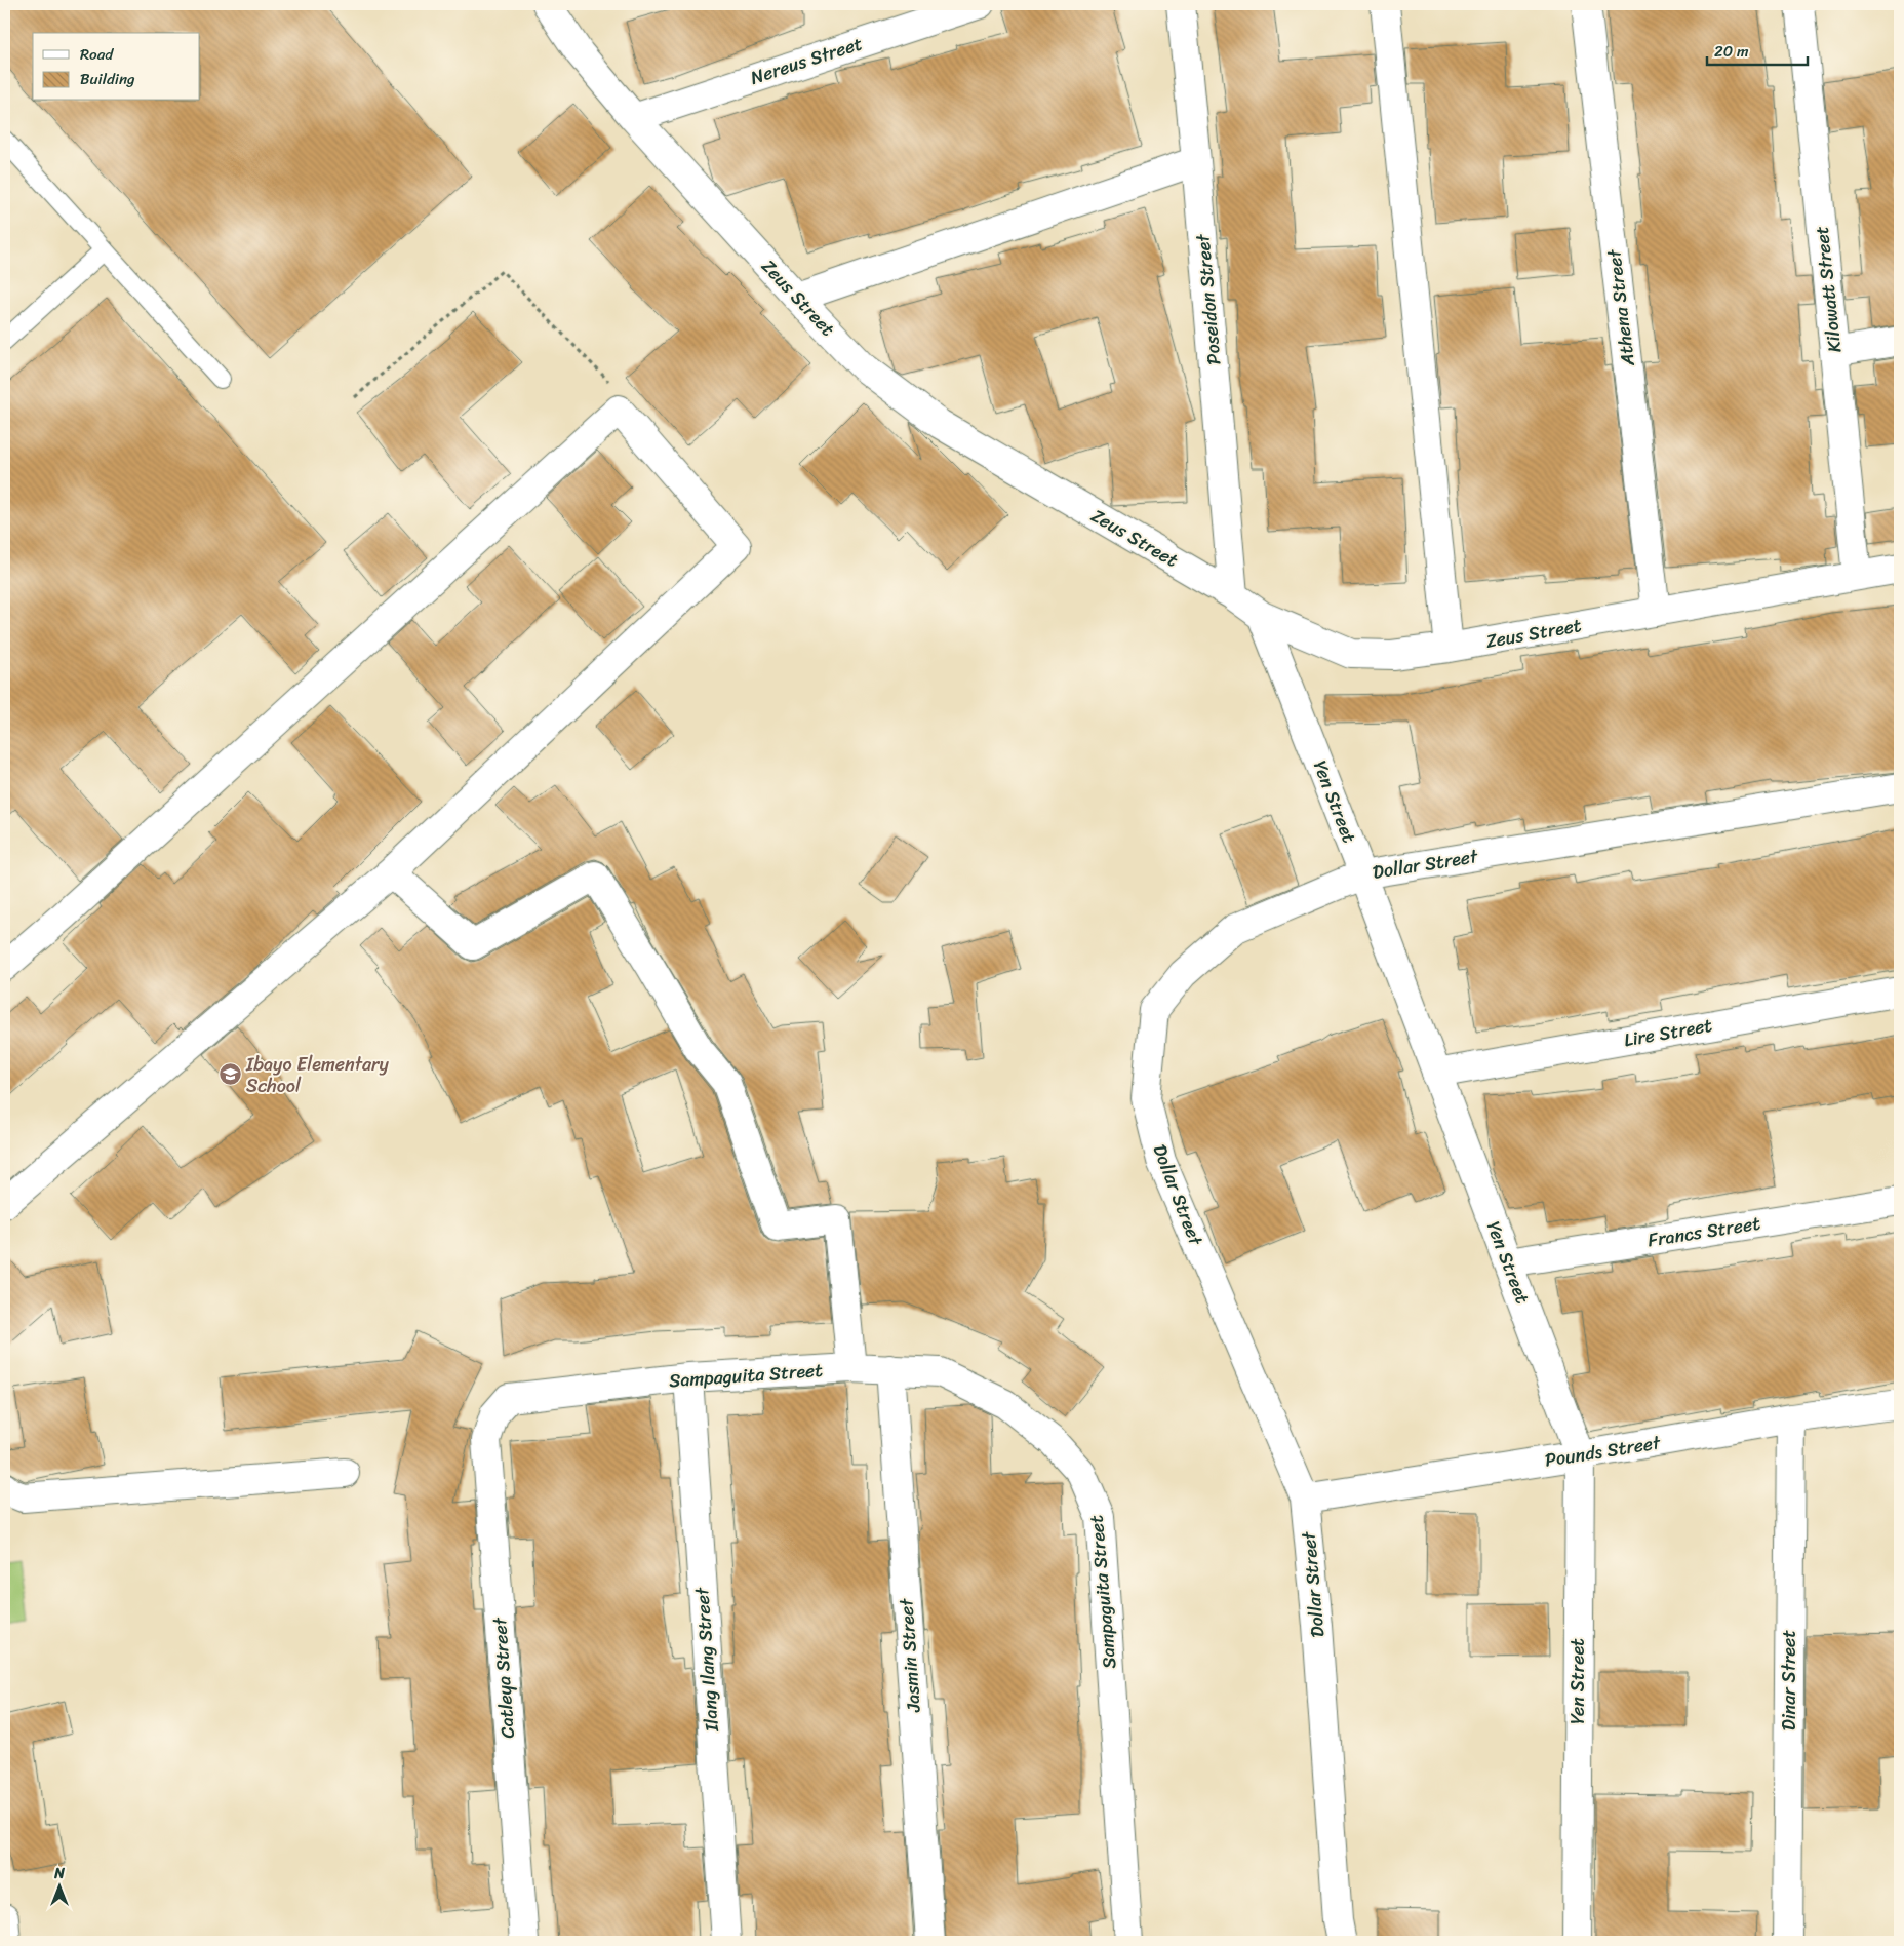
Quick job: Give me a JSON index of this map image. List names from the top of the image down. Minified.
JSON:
{"streets":{"street":["Nereus Street","Kilowatt Street","Zeus Street","Poseidon Street","Athena Street","Yen Street","Dollar Street","Lire Street","Francs Street","Sampaguita Street","Pounds Street","Jasmin Street","Ilang Ilang Street","Catleya Street","Dinar Street"]},"crossings":[["Nereus Street","Zeus Street"],["Kilowatt Street","Zeus Street"],["Zeus Street","Poseidon Street"],["Zeus Street","Athena Street"],["Zeus Street","Yen Street"],["Yen Street","Dollar Street"],["Yen Street","Lire Street"],["Yen Street","Francs Street"],["Yen Street","Pounds Street"],["Dollar Street","Pounds Street"],["Sampaguita Street","Jasmin Street"],["Sampaguita Street","Ilang Ilang Street"],["Sampaguita Street","Catleya Street"],["Pounds Street","Dinar Street"]],"places":{"school or university":["Ibayo Elementary School"]},"legend":["Road","Building"],"scale_bar":"20 m","north":"top"}
